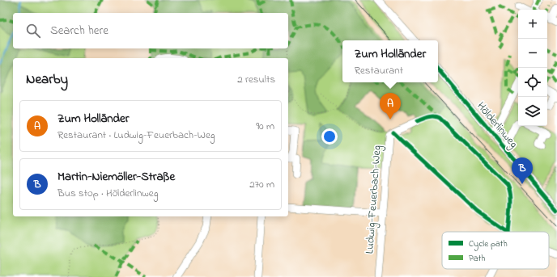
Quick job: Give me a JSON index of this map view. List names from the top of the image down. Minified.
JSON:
{"streets":{"street":["Hölderlinweg","Ludwig-Feuerbach-Weg"]},"legend":["Cycle path","Path"],"page":{"map_buttons":["+","−"],"search":"Search here","popup":["Zum Holländer","Restaurant"],"heading":["Nearby","2 results"],"pins":["A","B"],"list":[{"mark":"A","name":"Zum Holländer","note":"Restaurant · Ludwig-Feuerbach-Weg","value":"90 m"},{"mark":"B","name":"Martin-Niemöller-Straße","note":"Bus stop · Hölderlinweg","value":"270 m"}]}}
